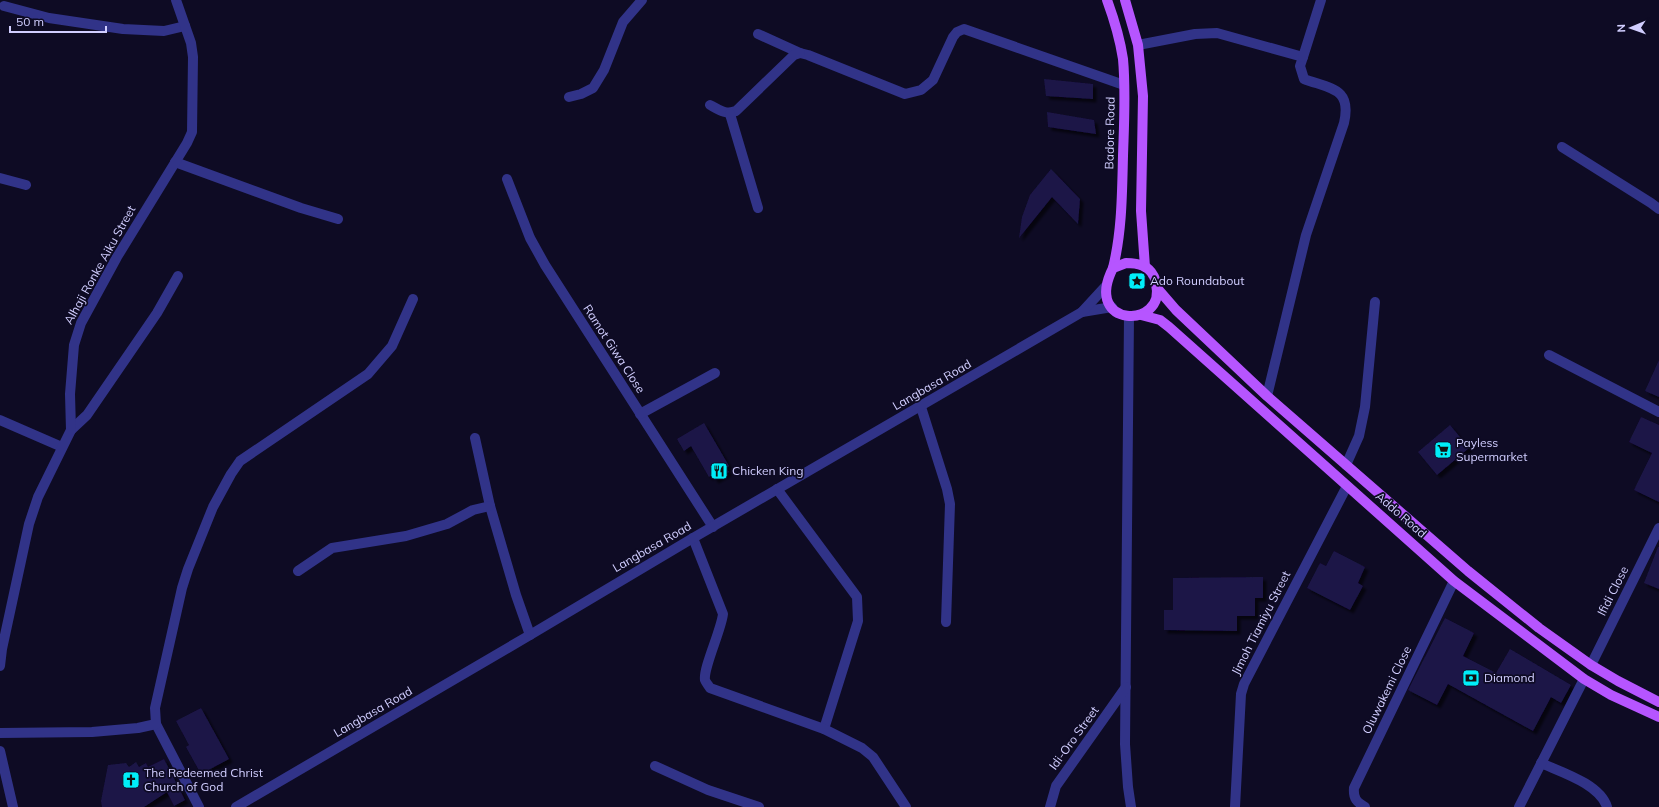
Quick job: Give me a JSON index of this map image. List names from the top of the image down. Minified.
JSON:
{"streets":{"main road":["Badore Road","Addo Road"],"street":["Alhaji Ronke Aiku Street","Ramot Giwa Close","Langbasa Road","Ifidi Close","Jimoh Tiamiyu Street","Oluwakemi Close","Idi-Oro Street"]},"crossings":[["Badore Road","Addo Road"],["Ramot Giwa Close","Langbasa Road"],["Addo Road","Ifidi Close"],["Addo Road","Jimoh Tiamiyu Street"],["Addo Road","Oluwakemi Close"]],"places":{"place":["Ado Roundabout"],"supermarket":["Payless Supermarket"],"restaurant":["Chicken King"],"bank":["Diamond"],"church":["The Redeemed Christ Church of God"]},"scale_bar":"50 m","north":"left"}
